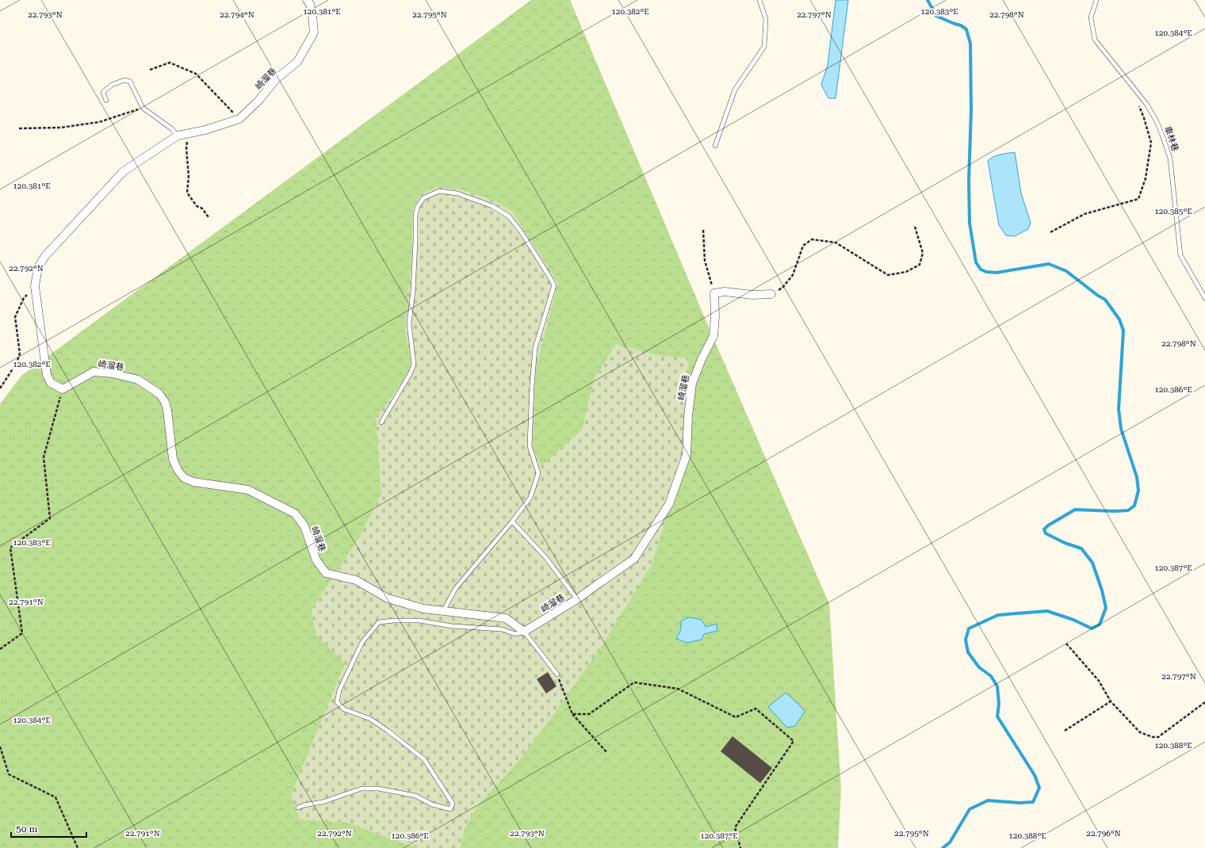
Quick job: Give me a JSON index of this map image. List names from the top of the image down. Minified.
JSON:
{"streets":{"street":["崎溜巷"],"lane":["車林巷"]},"scale_bar":"50 m","coordinates":["120.381°E","120.382°E","120.383°E","22.797°N","22.798°N","22.793°N","22.794°N","22.795°N","120.384°E","120.385°E","22.792°N","120.386°E","120.387°E","22.791°N","120.388°E","22.796°N"]}
